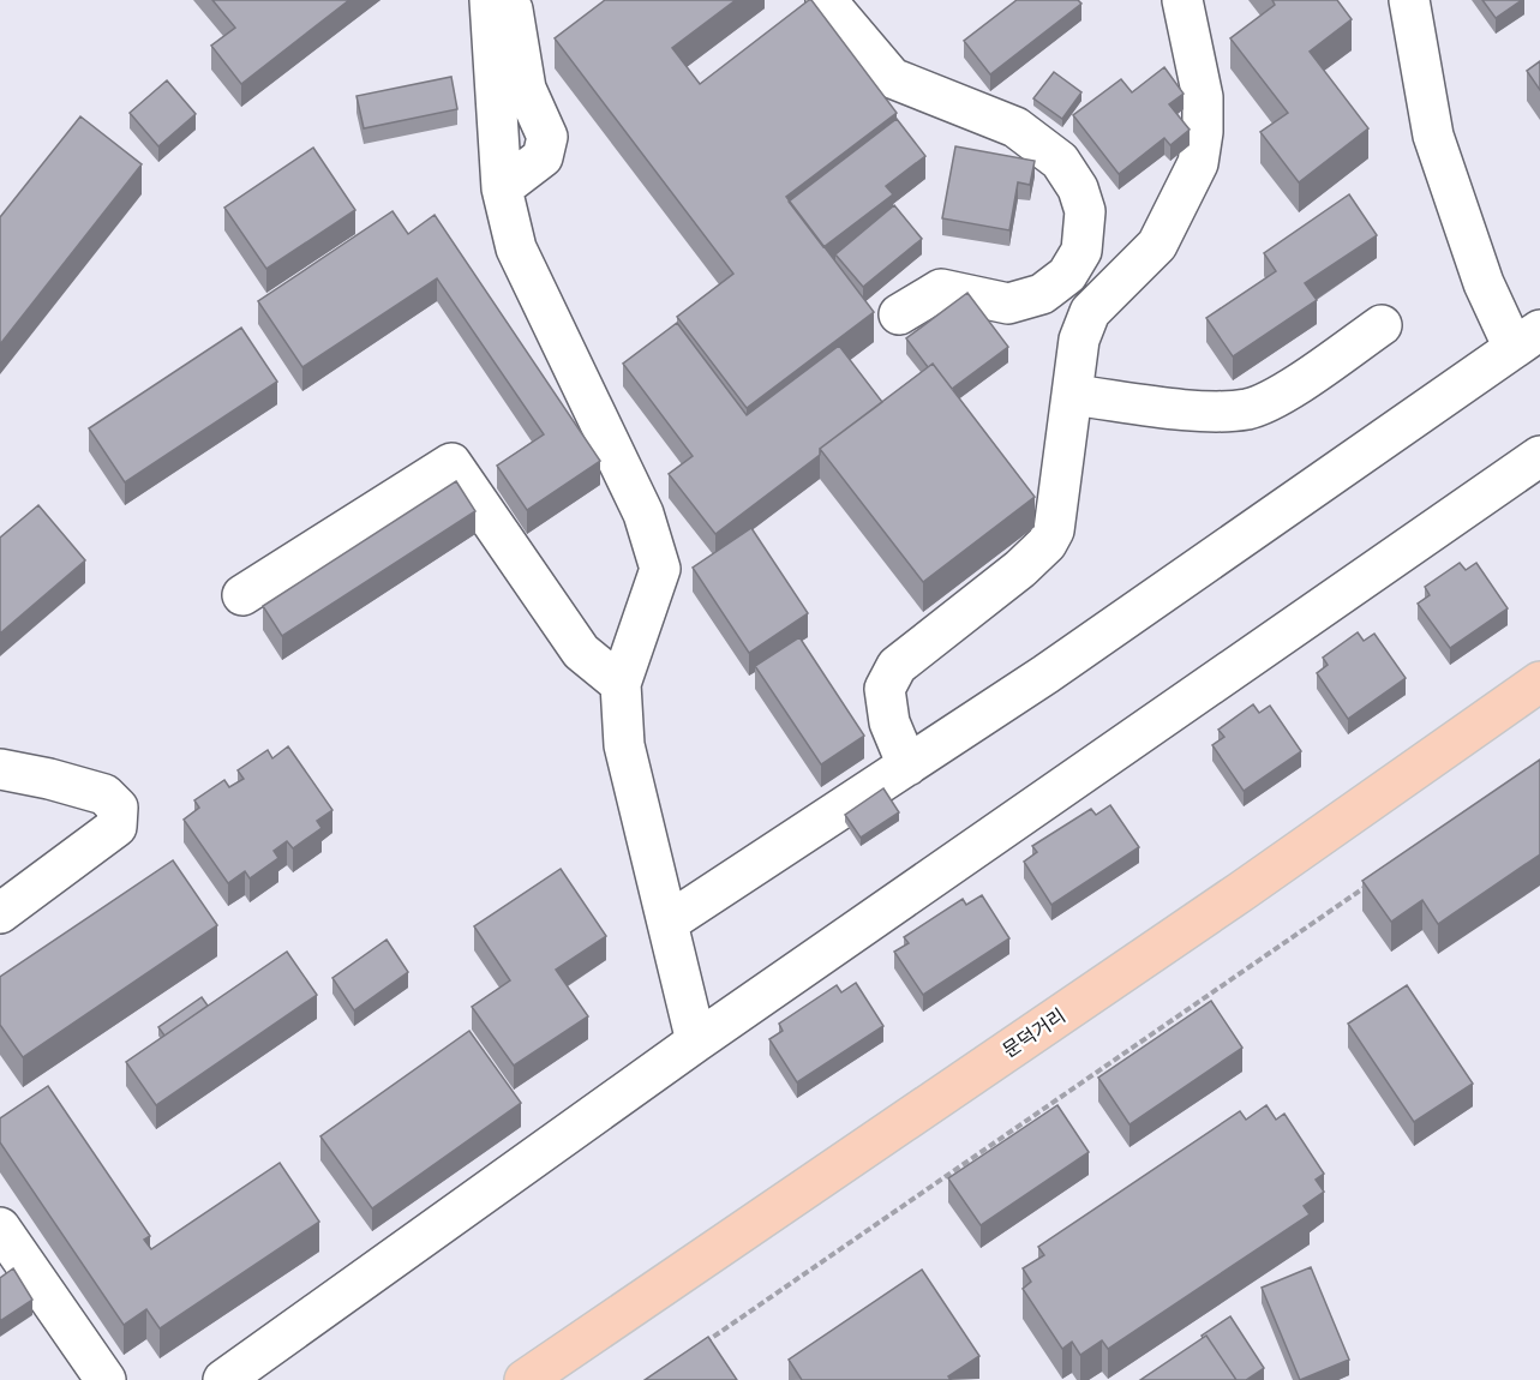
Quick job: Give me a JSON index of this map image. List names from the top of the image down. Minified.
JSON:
{"streets":{"main road":["문덕거리"]}}
